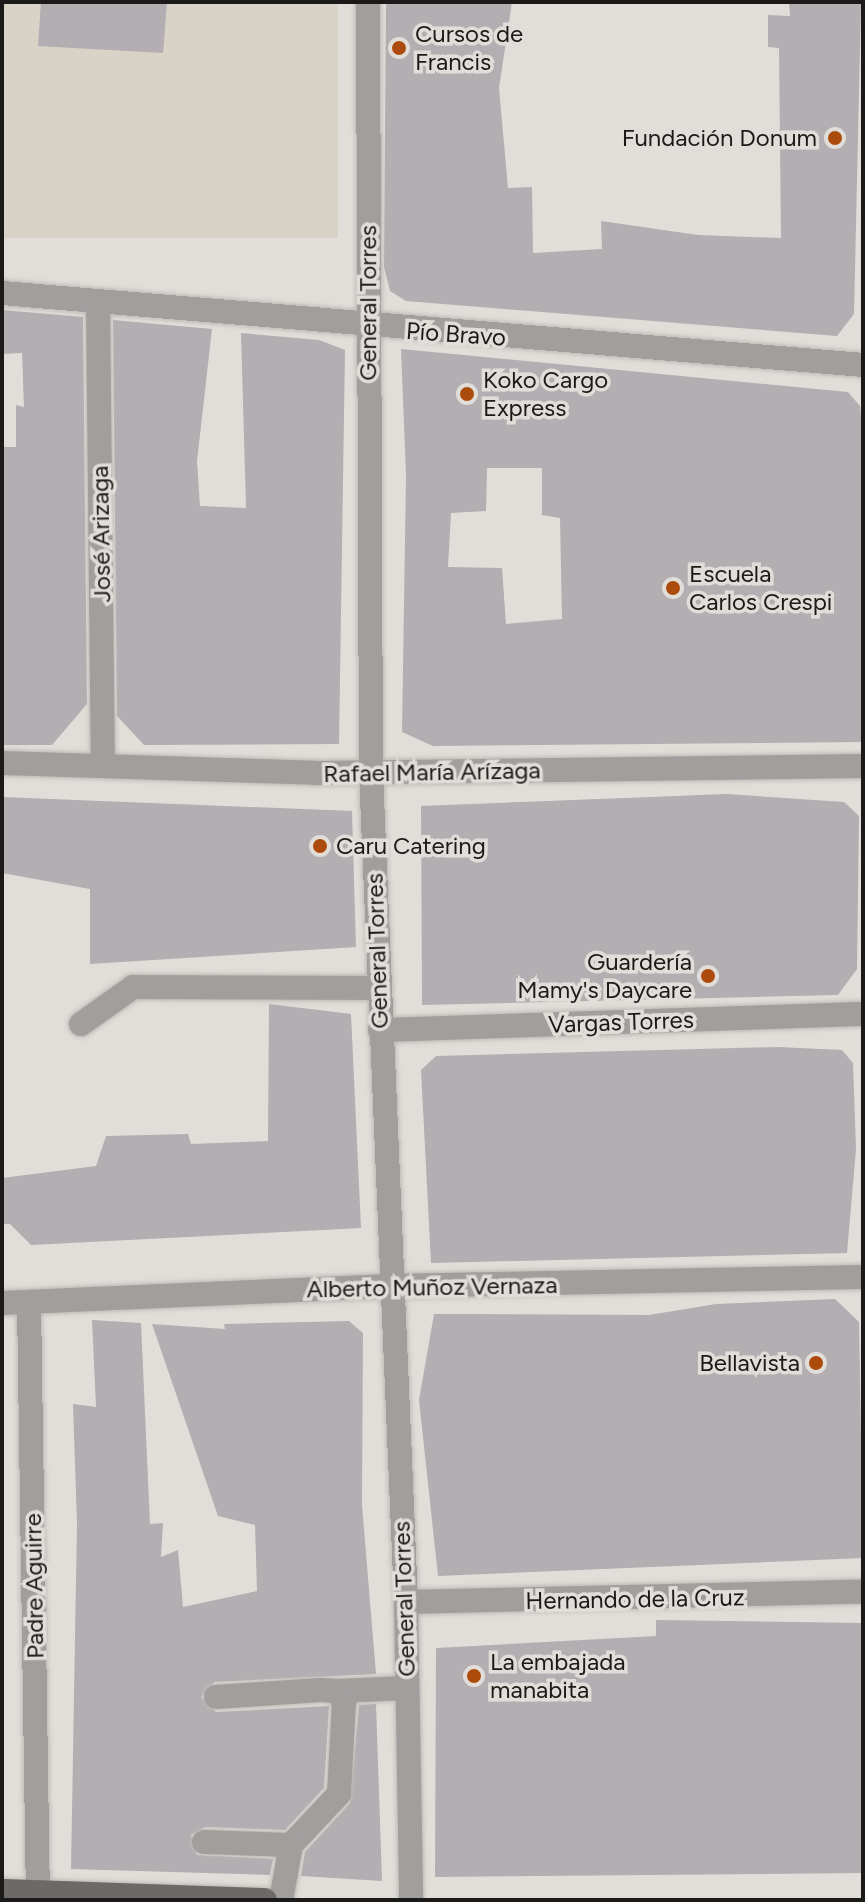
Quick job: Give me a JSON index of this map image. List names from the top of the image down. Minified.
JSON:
{"streets":{"street":["General Torres","Pío Bravo","José Arizaga","Rafael María Arízaga","Vargas Torres","Alberto Muñoz Vernaza","Padre Aguirre","Hernando de la Cruz"]},"crossings":[["General Torres","Pío Bravo"],["General Torres","Rafael María Arízaga"],["General Torres","Vargas Torres"],["General Torres","Alberto Muñoz Vernaza"],["General Torres","Hernando de la Cruz"],["Pío Bravo","José Arizaga"],["José Arizaga","Rafael María Arízaga"],["Alberto Muñoz Vernaza","Padre Aguirre"]],"places":["Cursos de Francis","Fundación Donum","Koko Cargo Express","Escuela Carlos Crespi","Caru Catering","Guardería Mamy's Daycare","Bellavista","La embajada manabita"]}
